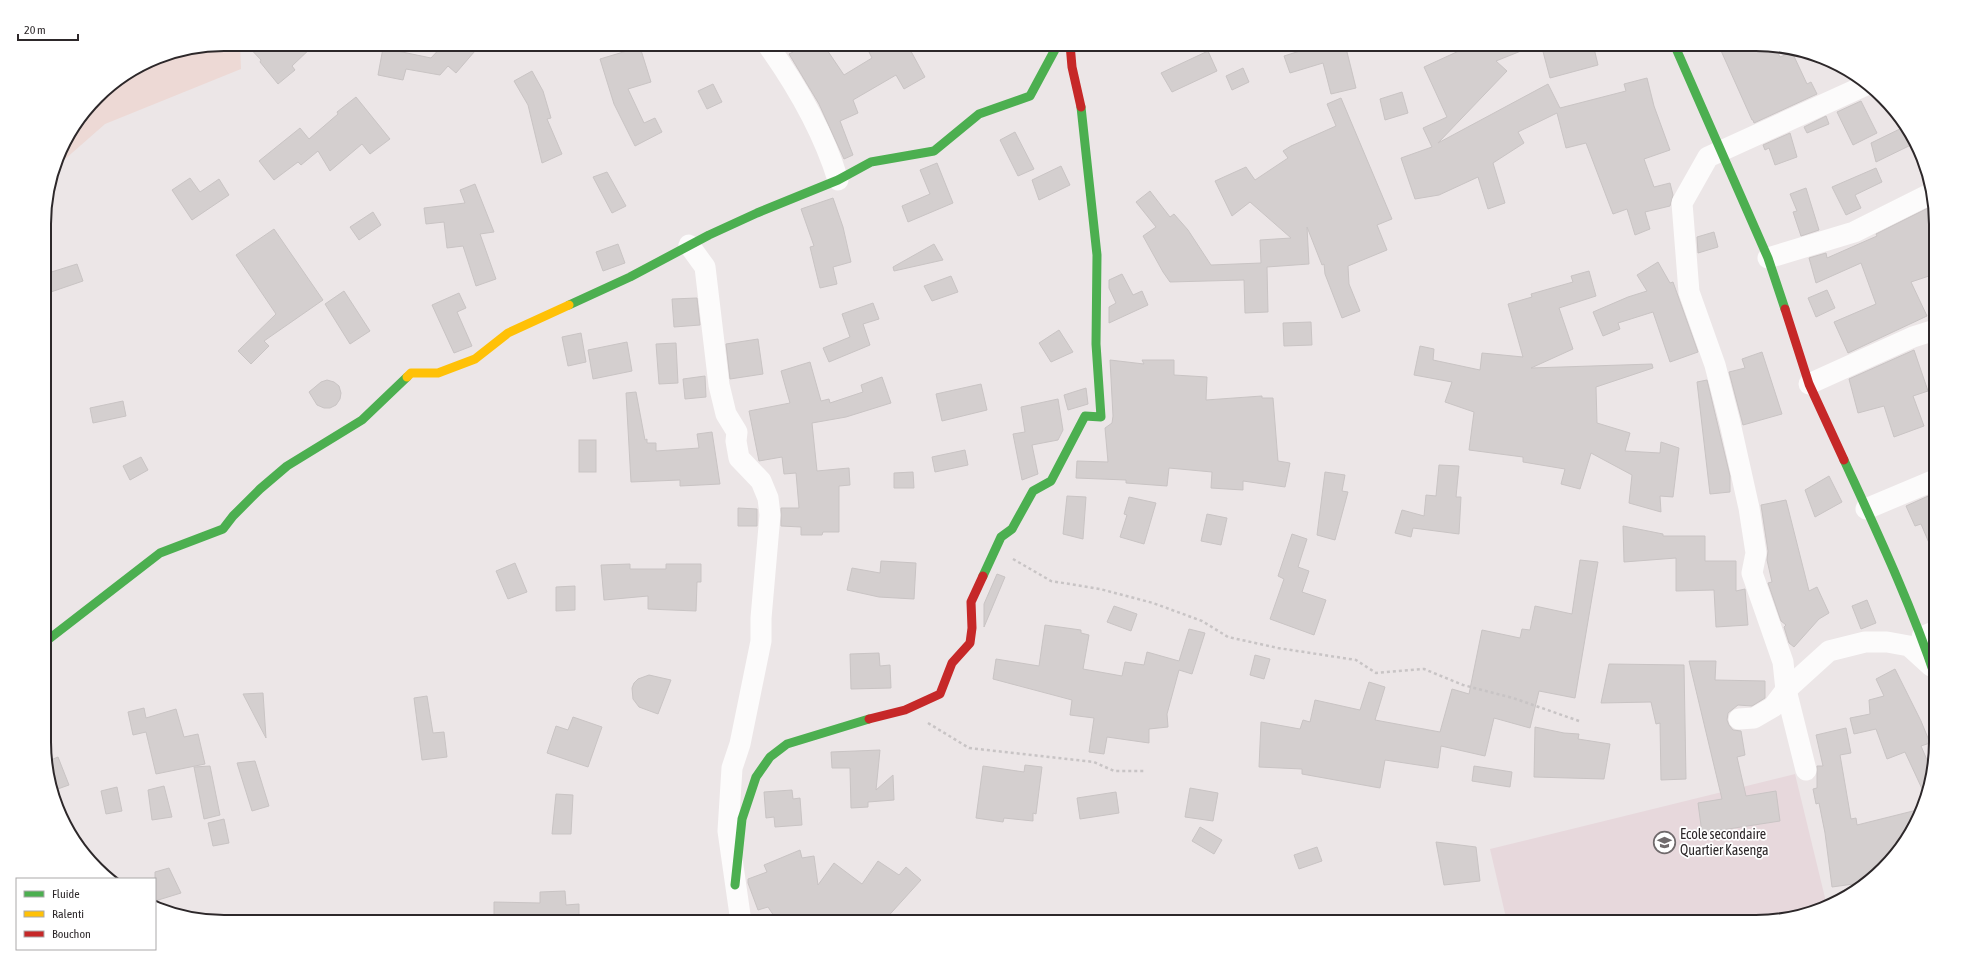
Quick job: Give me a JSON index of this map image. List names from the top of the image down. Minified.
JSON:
{"places":{"school or university":["Ecole secondaire Quartier Kasenga"]},"legend":["Fluide","Ralenti","Bouchon"],"scale_bar":"20 m"}
